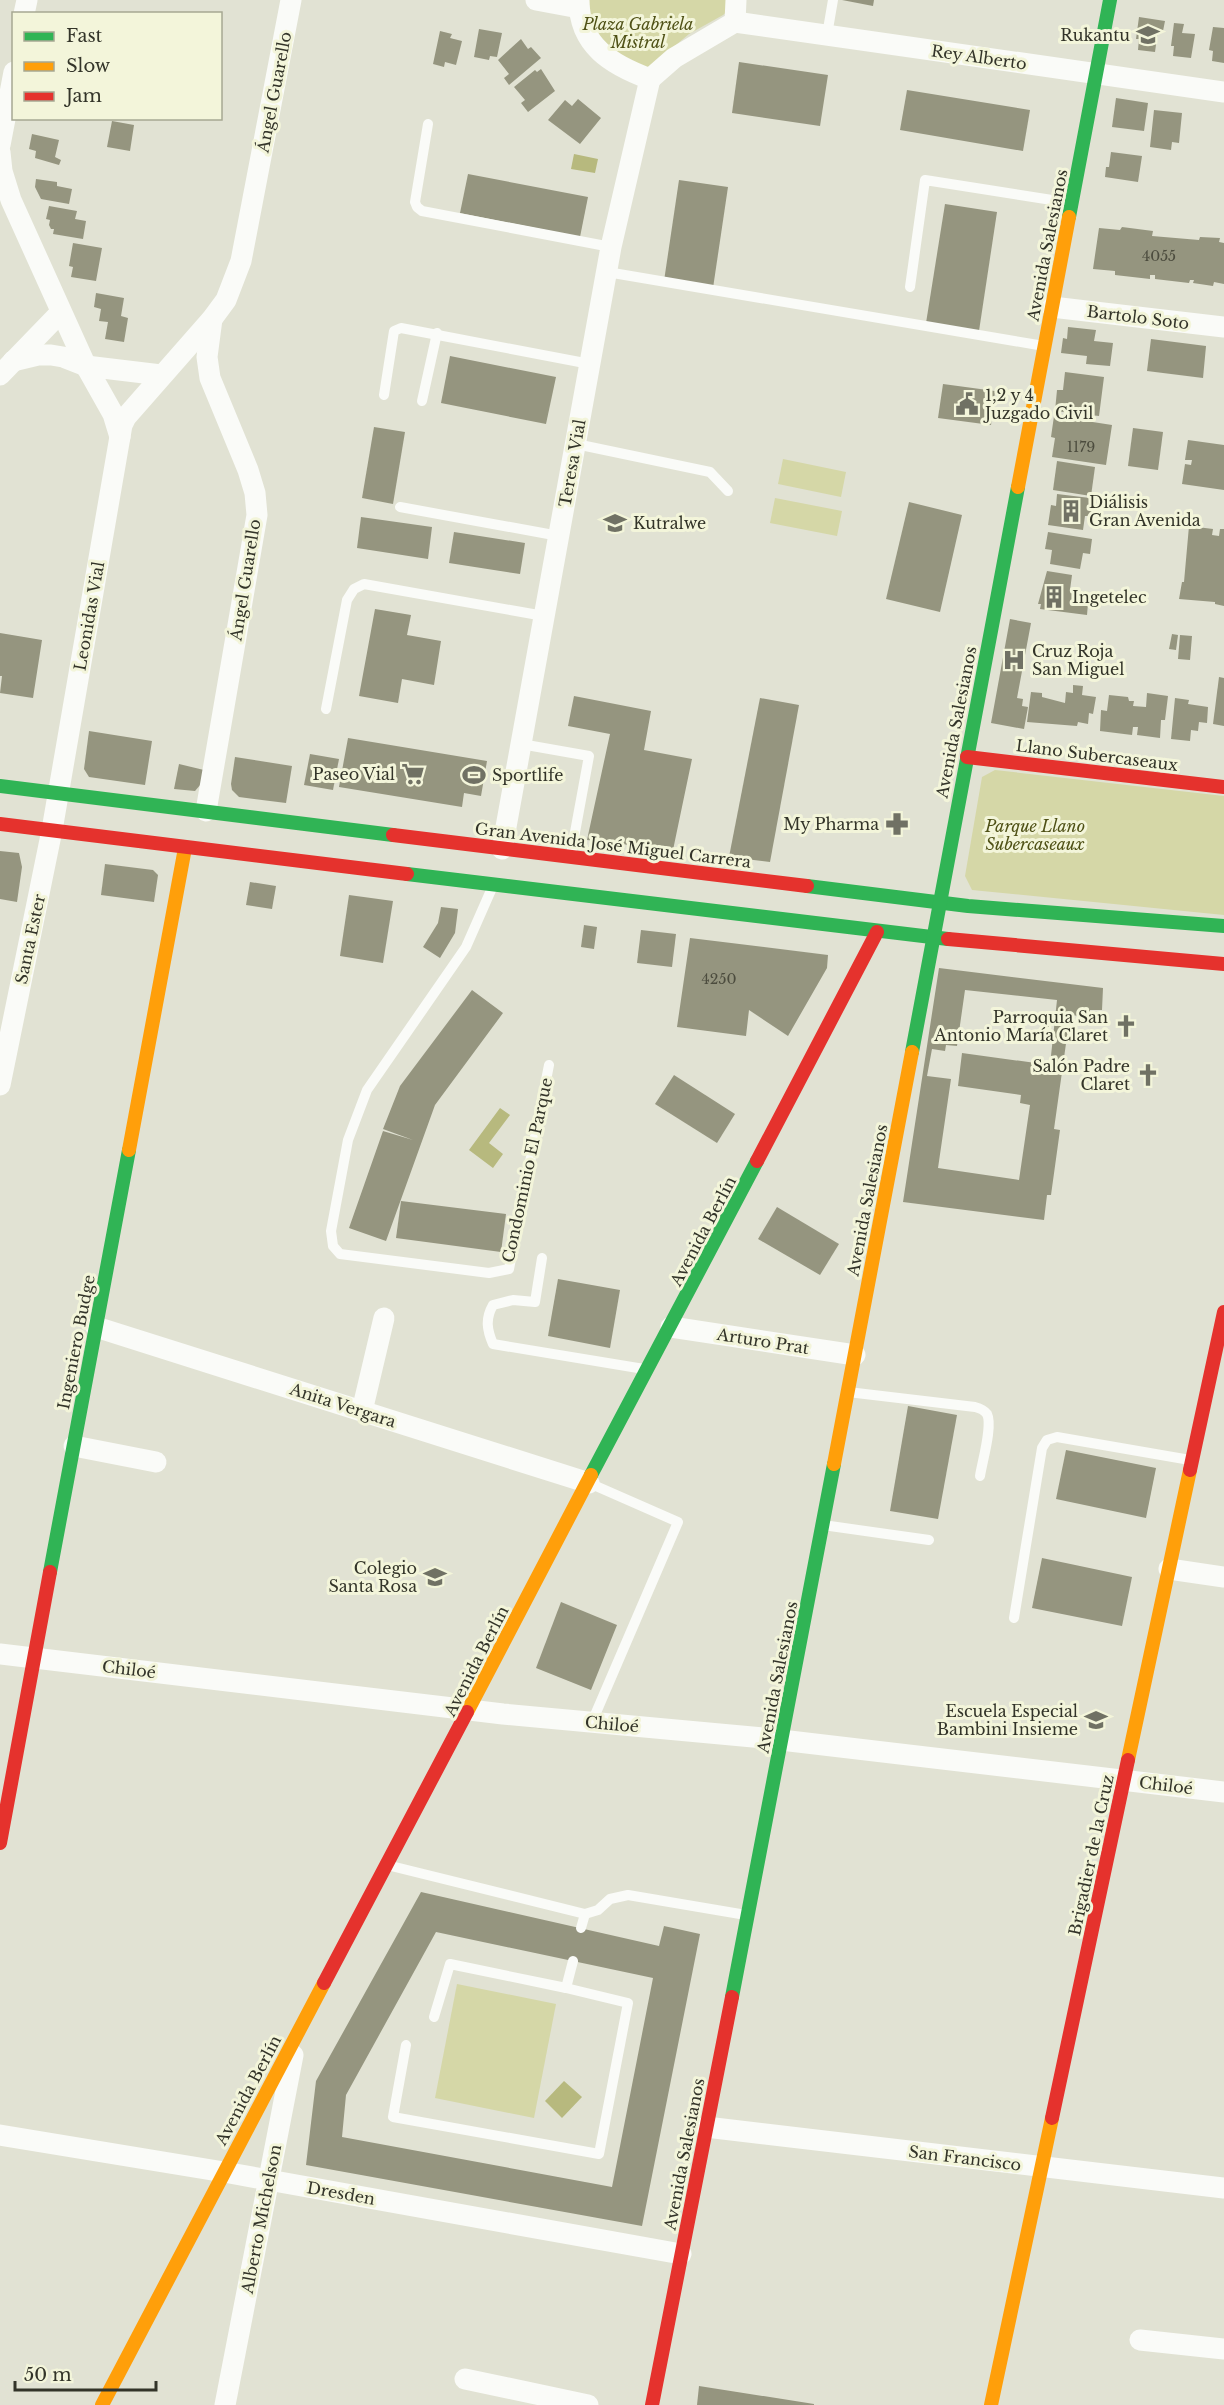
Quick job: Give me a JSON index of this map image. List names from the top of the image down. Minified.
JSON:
{"streets":{"main road":["Avenida Salesianos","Llano Subercaseaux","Gran Avenida José Miguel Carrera","Avenida Berlín","Ingeniero Budge","Brigadier de la Cruz"],"street":["Rey Alberto","Ángel Guarello","Bartolo Soto","Teresa Vial","Leonidas Vial","Santa Ester","Arturo Prat","Anita Vergara","Chiloé","San Francisco","Dresden","Alberto Michelson"],"lane":["Condominio El Parque"]},"crossings":[["Rey Alberto","Avenida Salesianos"],["Ángel Guarello","Leonidas Vial"],["Ángel Guarello","Gran Avenida José Miguel Carrera"],["Avenida Salesianos","Bartolo Soto"],["Avenida Salesianos","Llano Subercaseaux"],["Avenida Salesianos","Gran Avenida José Miguel Carrera"],["Avenida Salesianos","Arturo Prat"],["Avenida Salesianos","Chiloé"],["Avenida Salesianos","San Francisco"],["Avenida Salesianos","Dresden"],["Teresa Vial","Gran Avenida José Miguel Carrera"],["Leonidas Vial","Gran Avenida José Miguel Carrera"],["Leonidas Vial","Santa Ester"],["Gran Avenida José Miguel Carrera","Santa Ester"],["Avenida Berlín","Arturo Prat"],["Avenida Berlín","Anita Vergara"],["Avenida Berlín","Chiloé"],["Avenida Berlín","Dresden"],["Avenida Berlín","Alberto Michelson"],["Ingeniero Budge","Anita Vergara"],["Ingeniero Budge","Chiloé"],["Chiloé","Brigadier de la Cruz"],["Brigadier de la Cruz","San Francisco"],["Dresden","Alberto Michelson"]],"parks":["Plaza Gabriela Mistral","Parque Llano Subercaseaux"],"places":{"school or university":["Rukantu","Kutralwe","Colegio Santa Rosa","Escuela Especial Bambini Insieme"],"public building":["1,2 y 4 Juzgado Civil"],"building":["Diálisis Gran Avenida","Ingetelec"],"hospital":["Cruz Roja San Miguel"],"supermarket":["Paseo Vial"],"sports":["Sportlife"],"pharmacy":["My Pharma"],"church":["Parroquia San Antonio María Claret","Salón Padre Claret"]},"house_numbers":["4055","1179","4250"],"legend":["Fast","Slow","Jam"],"scale_bar":"50 m"}
